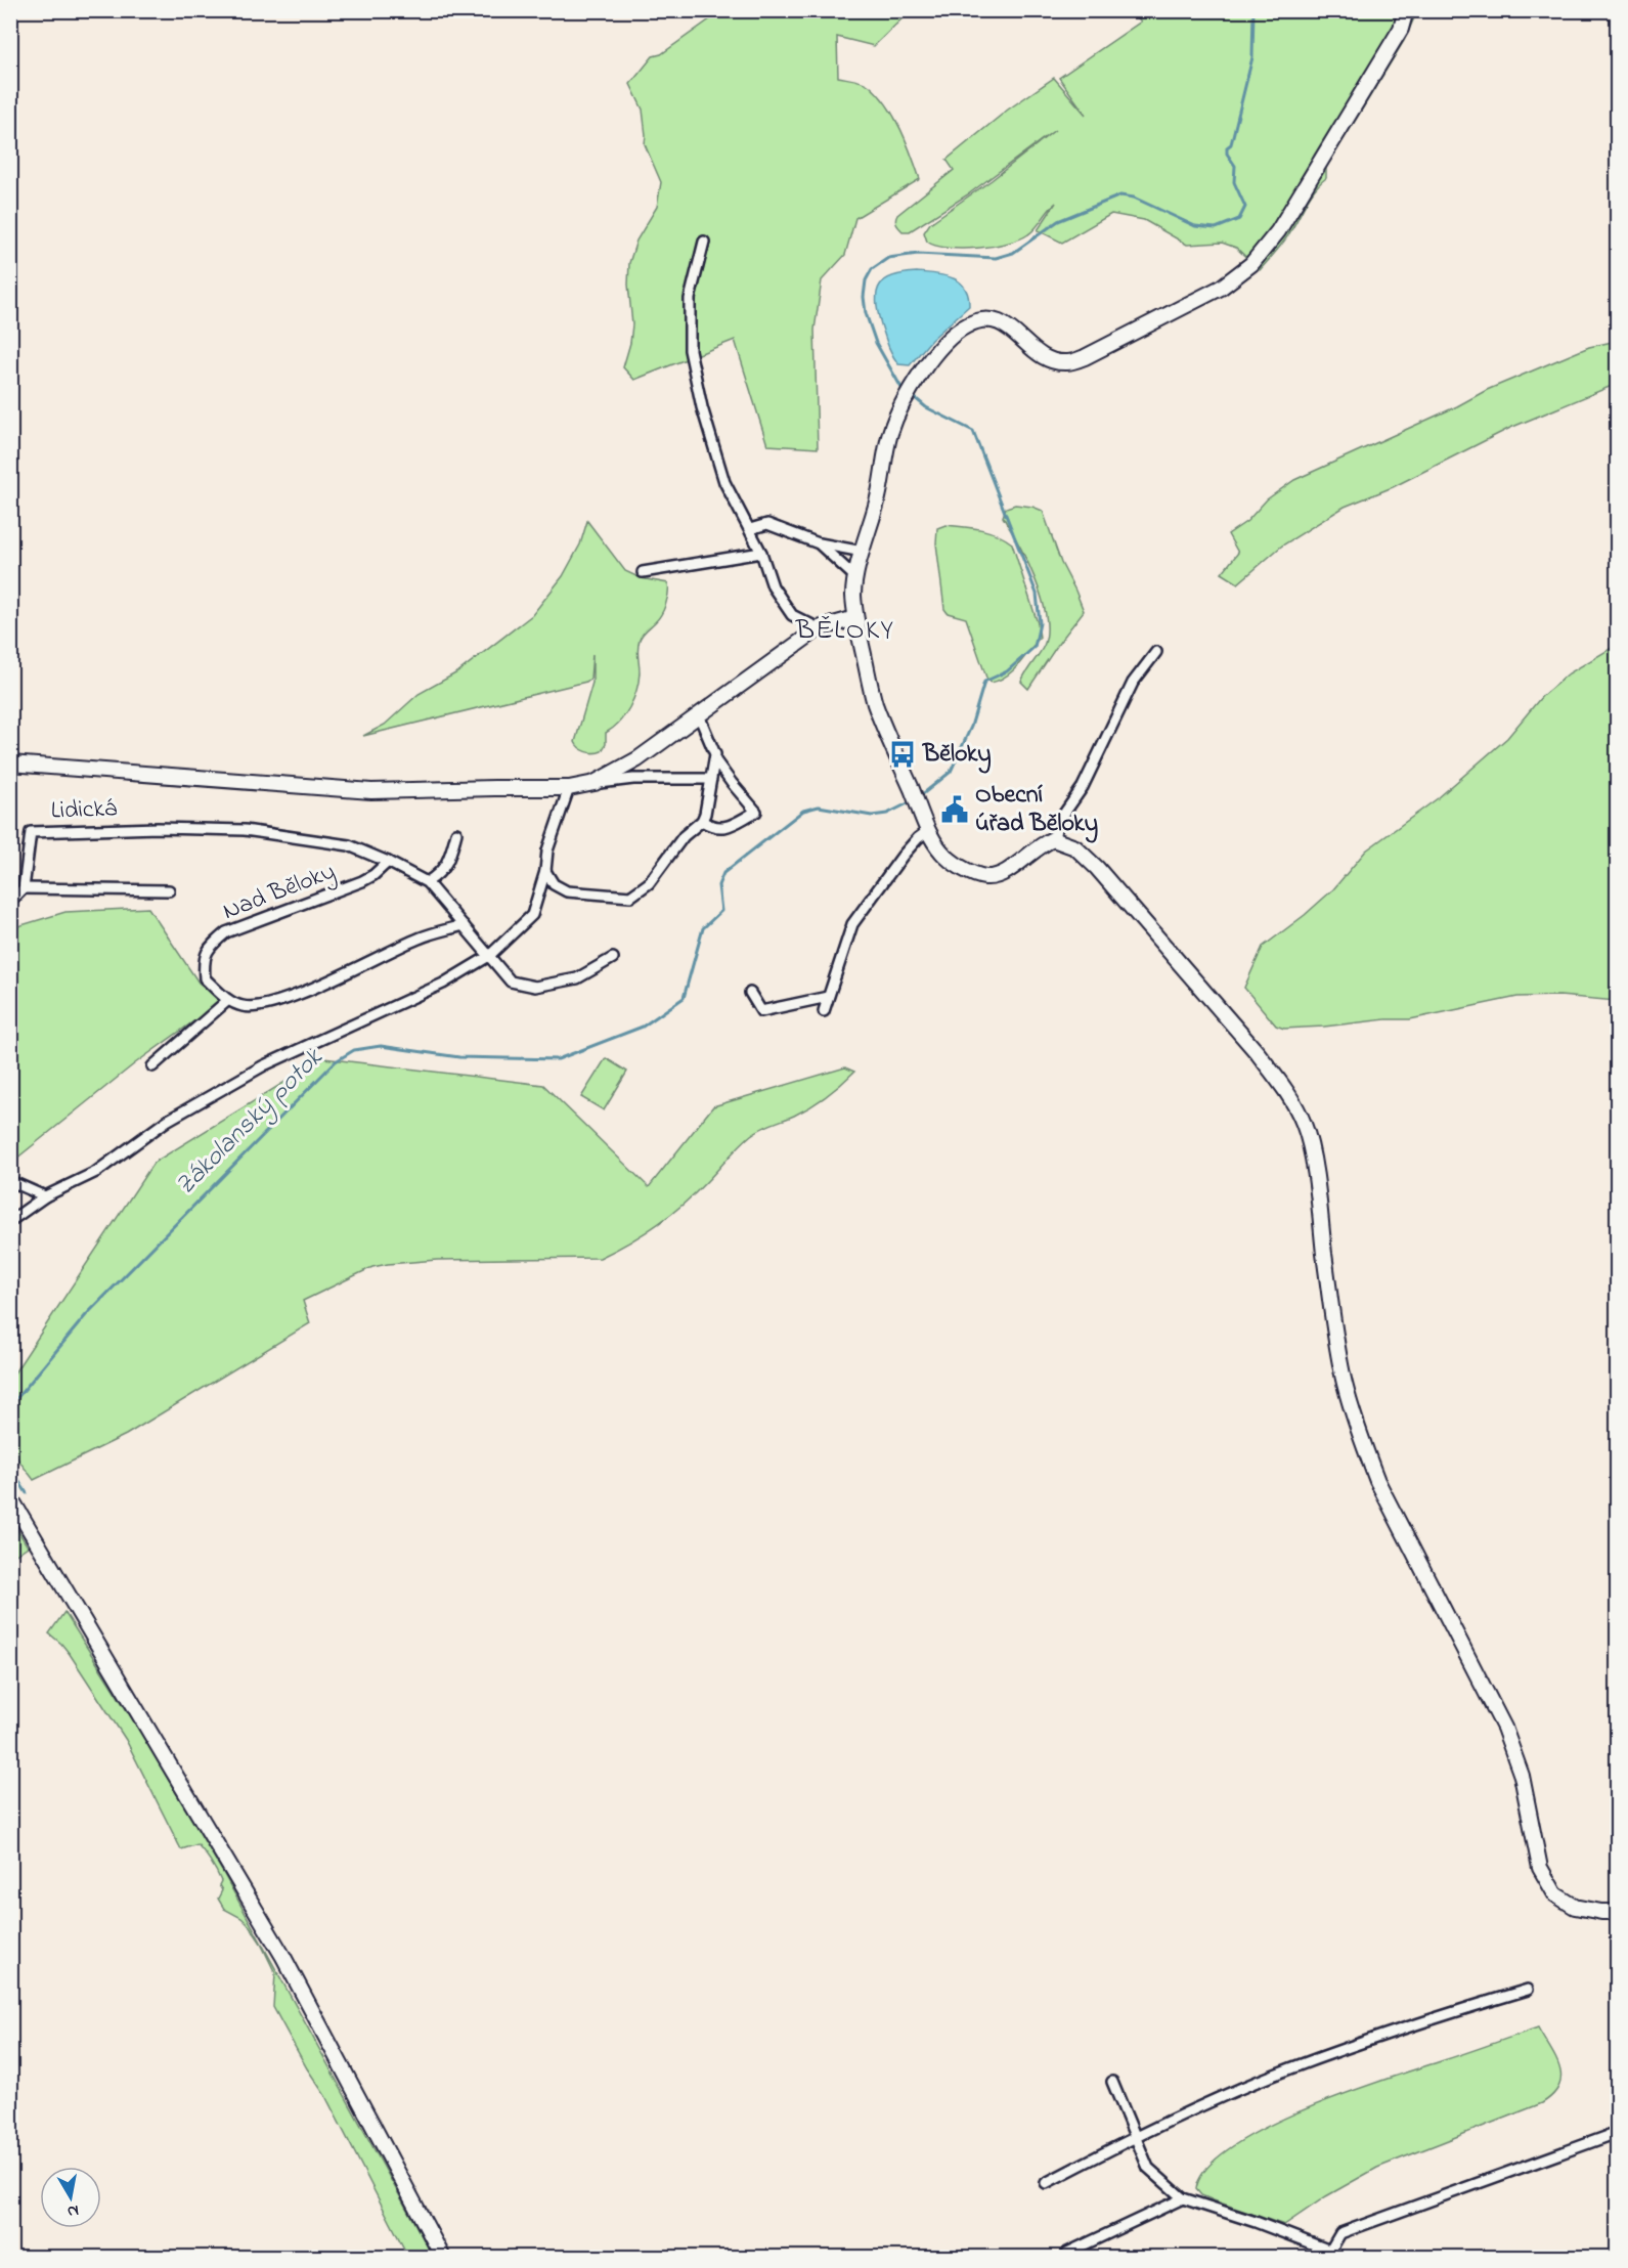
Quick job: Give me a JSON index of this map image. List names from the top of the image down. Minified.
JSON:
{"streets":{"street":["Lidická","Nad Běloky"]},"crossings":[["Lidická","Nad Běloky"]],"districts":["BĚLOKY"],"water":["Zákolanský potok"],"places":{"bus stop":["Běloky"],"public building":["Obecní úřad Běloky"]},"north":"bottom"}
